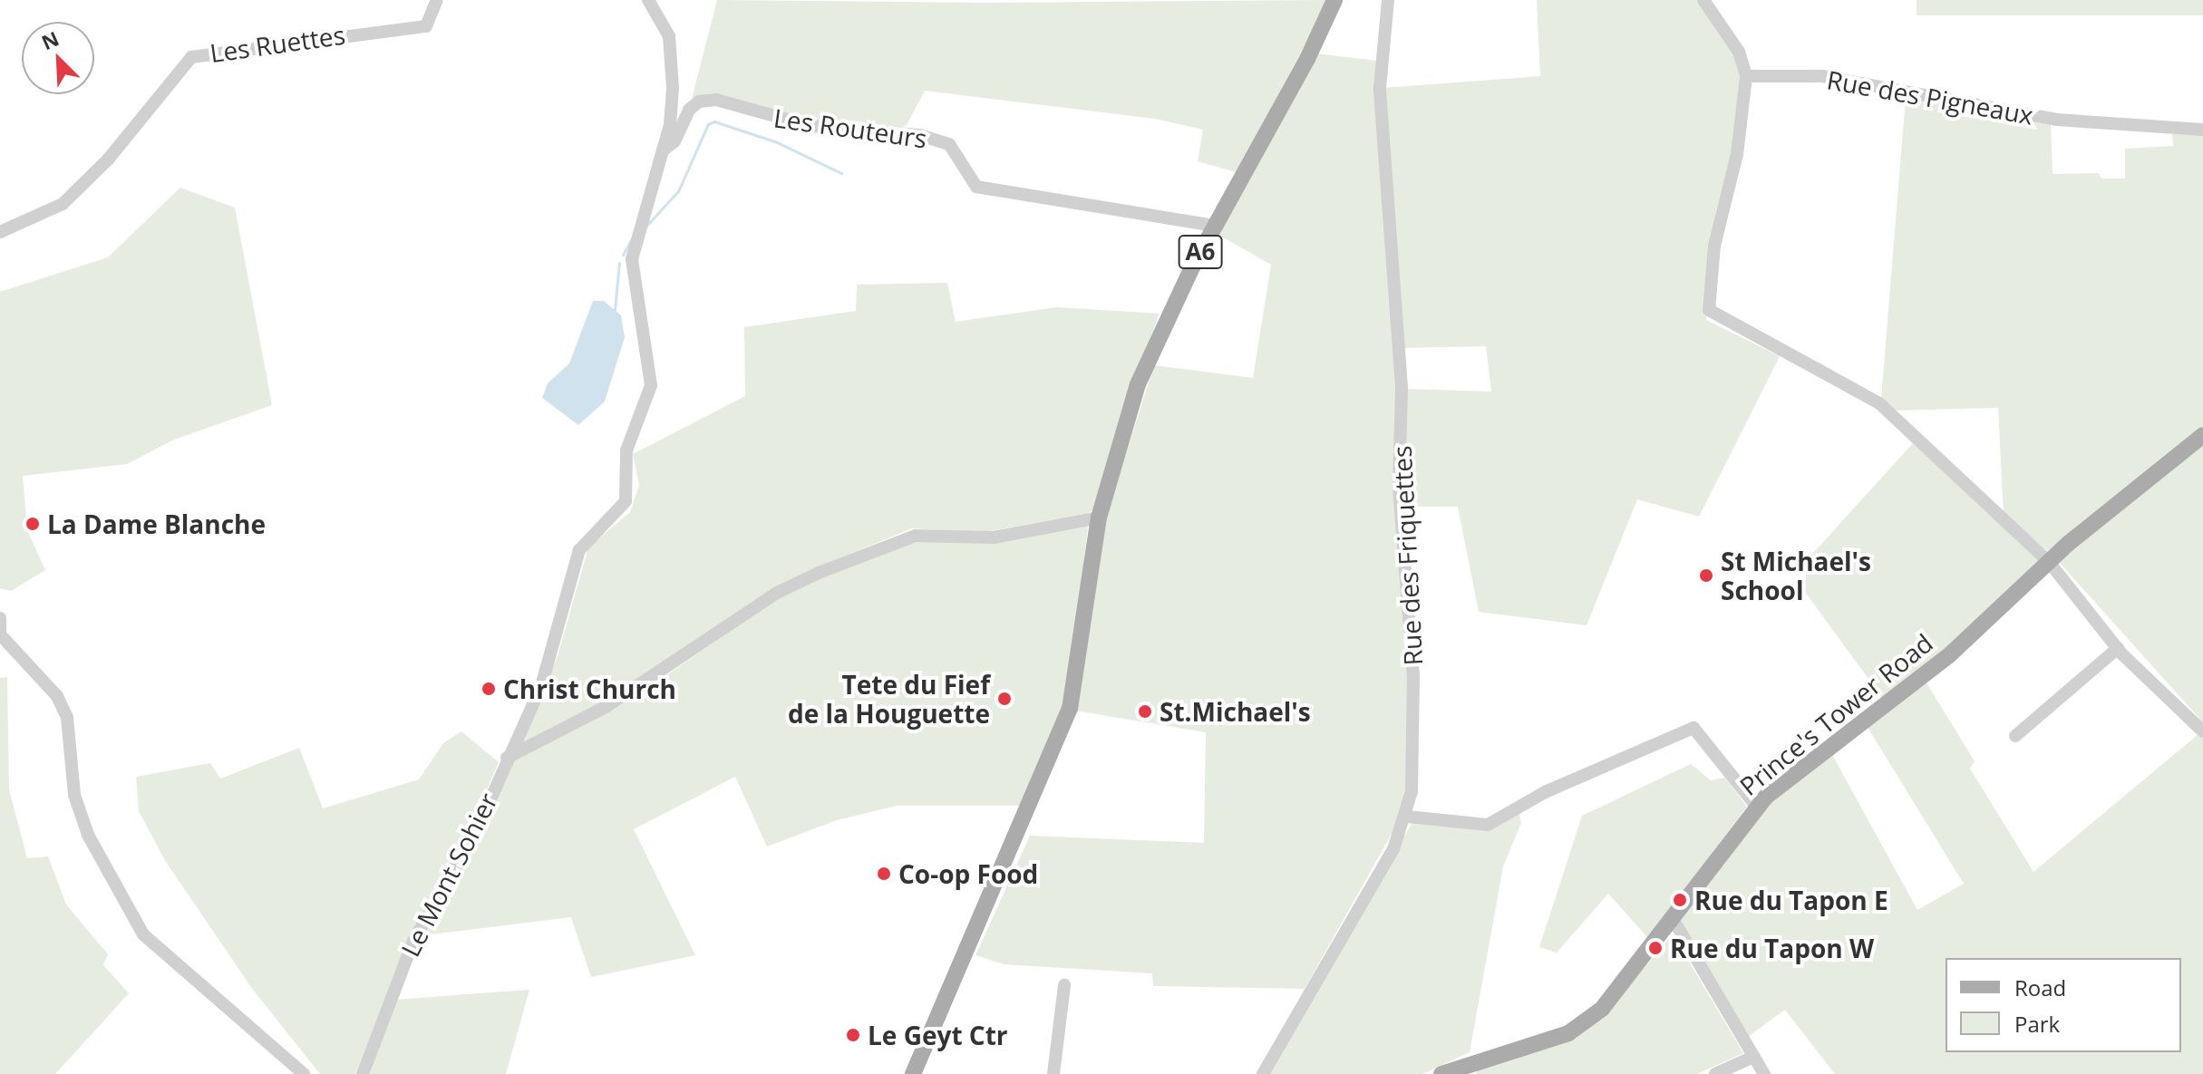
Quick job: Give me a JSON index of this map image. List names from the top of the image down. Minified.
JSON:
{"streets":{"main road":["A6","Prince's Tower Road"],"street":["Les Ruettes","Rue des Pigneaux","Les Routeurs","Rue des Friquettes","Le Mont Sohier"]},"crossings":[["Les Routeurs","A6"],["Les Routeurs","Le Mont Sohier"]],"places":["La Dame Blanche","St Michael's School","Christ Church","Tete du Fief de la Houguette","St.Michael's","Co-op Food","Rue du Tapon E","Rue du Tapon W","Le Geyt Ctr"],"legend":["Road","Park"],"north":"top left"}
